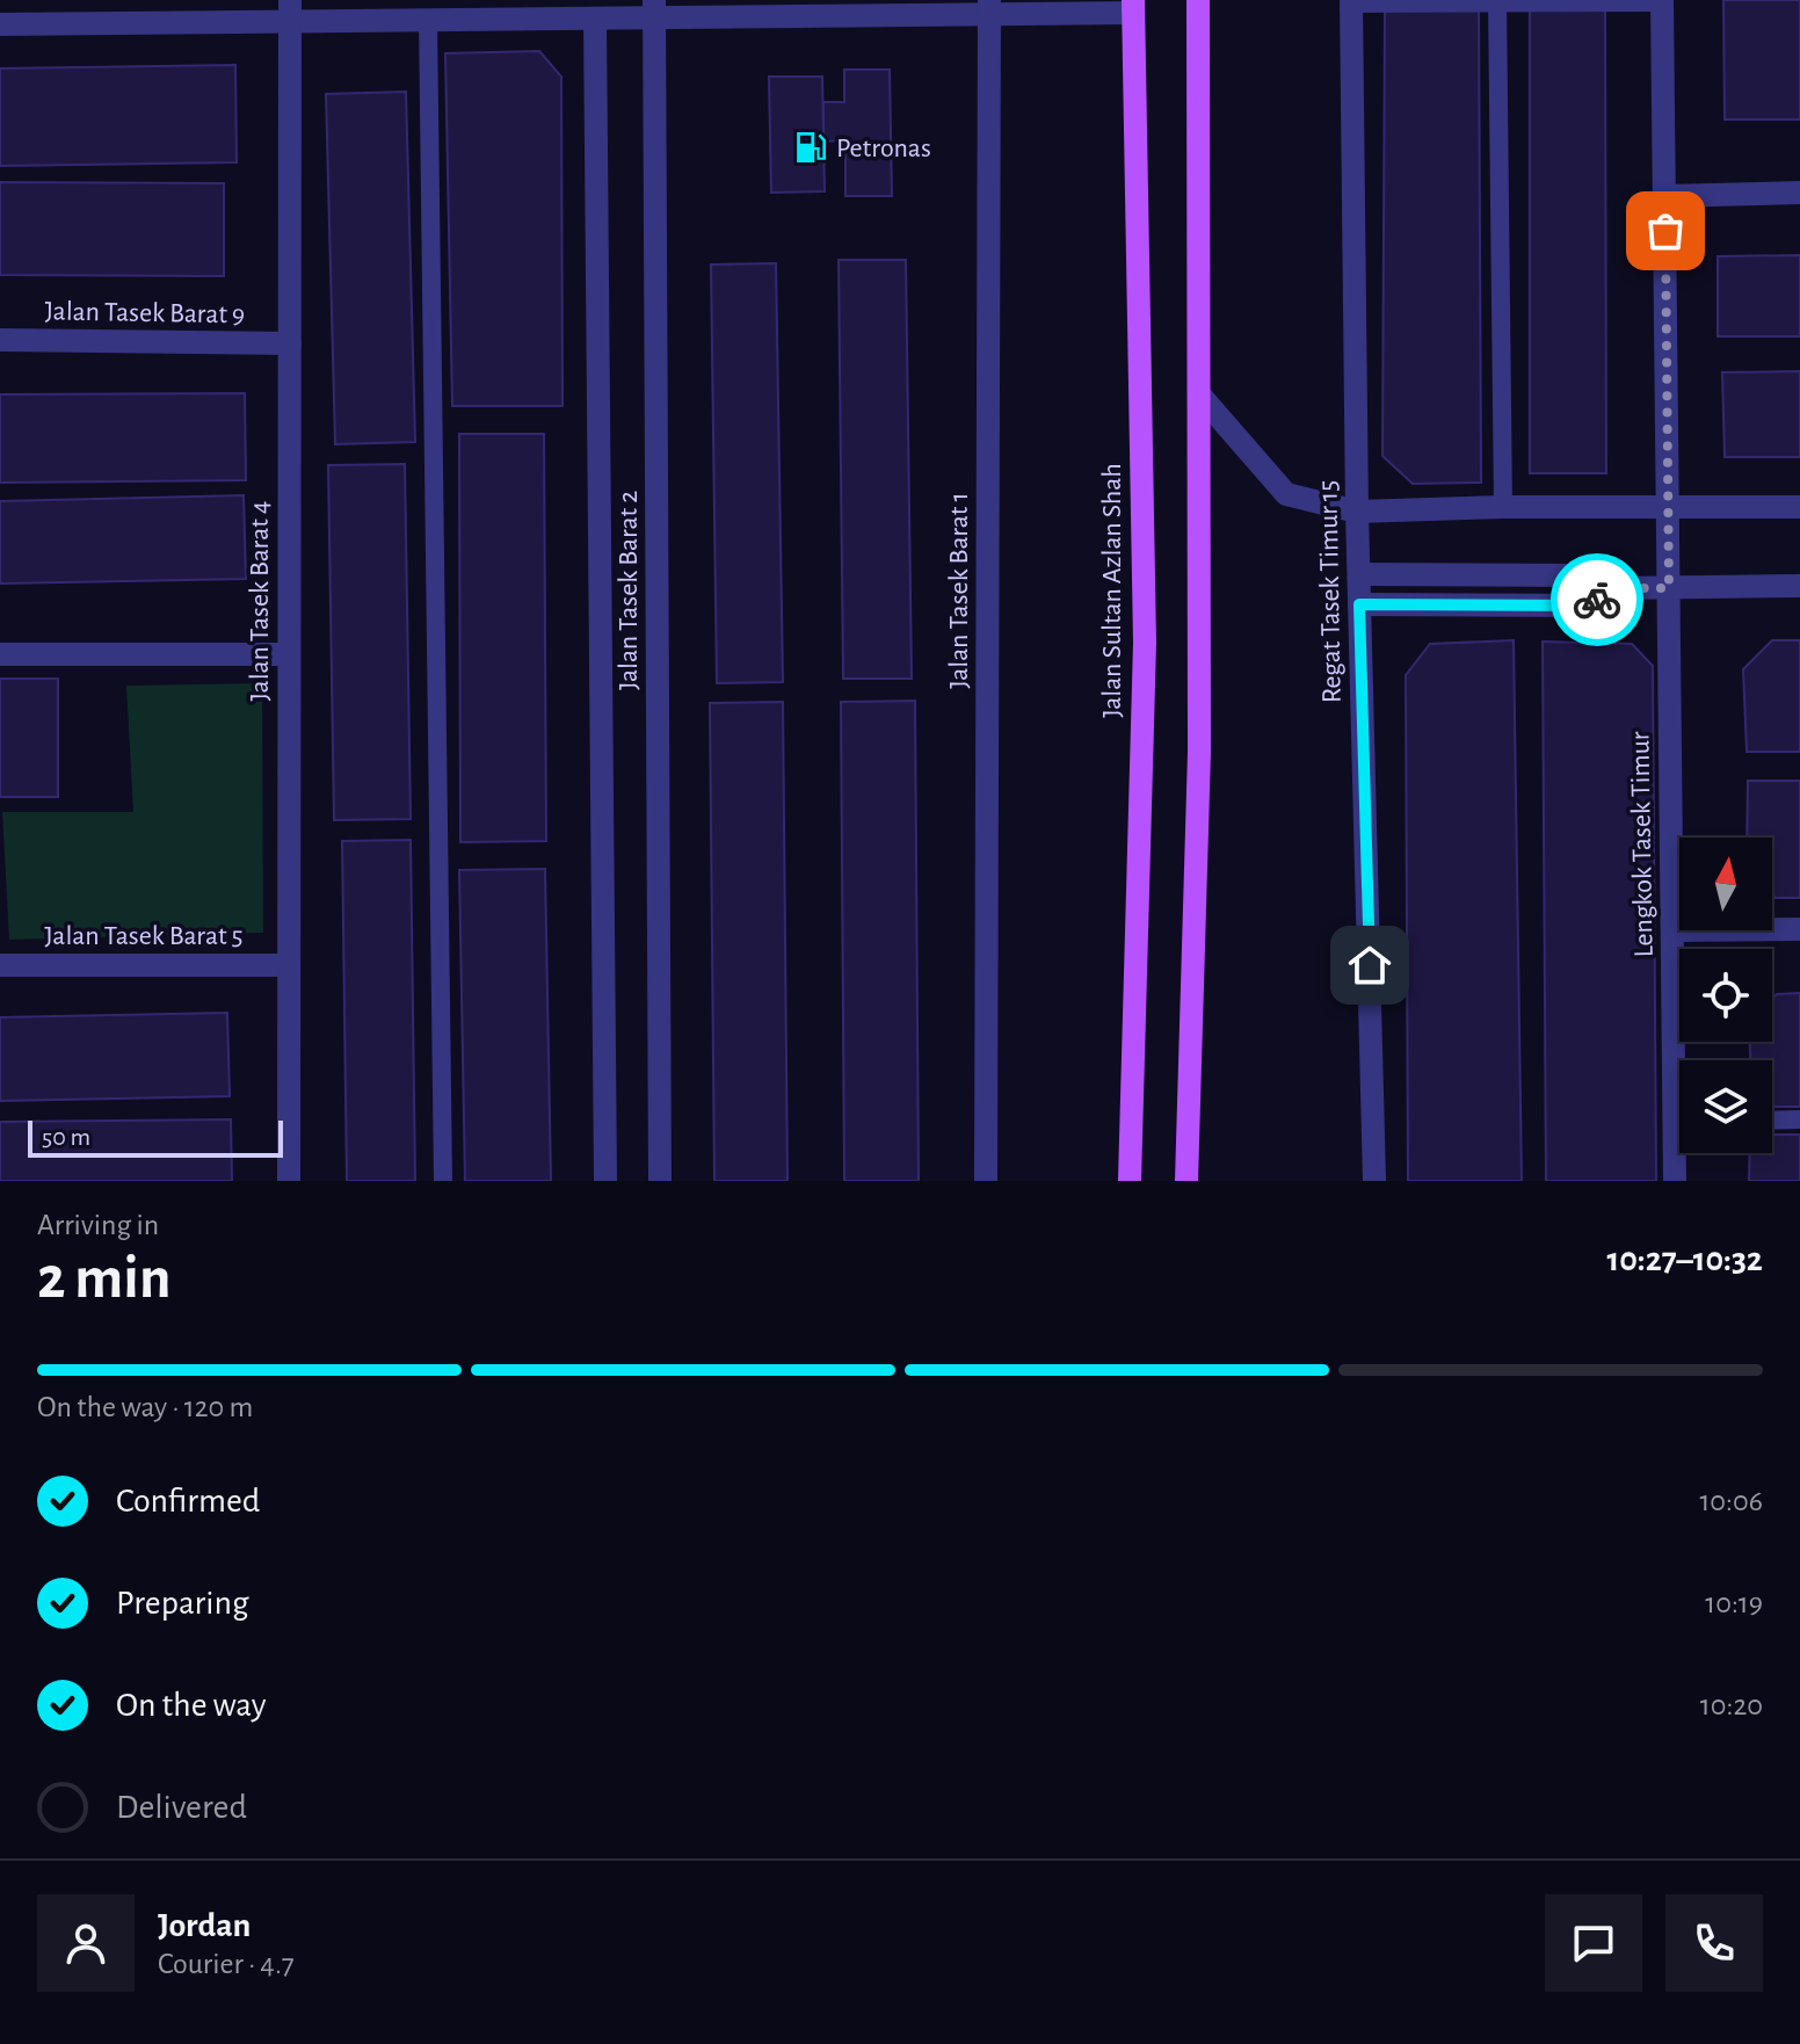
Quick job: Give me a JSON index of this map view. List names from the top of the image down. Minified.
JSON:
{"streets":{"main road":["Jalan Sultan Azlan Shah"],"street":["Jalan Tasek Barat 9","Jalan Tasek Barat 2","Jalan Tasek Barat 1","Regat Tasek Timur 15","Jalan Tasek Barat 4","Lengkok Tasek Timur","Jalan Tasek Barat 5"]},"crossings":[["Jalan Tasek Barat 9","Jalan Tasek Barat 4"],["Jalan Tasek Barat 4","Jalan Tasek Barat 5"]],"places":{"fuel station":["Petronas"]},"scale_bar":"50 m","north":"top","page":{"scale":"50 m","heading":["2 min","Arriving in","10:27–10:32"],"panel":["Jordan","Courier · 4.7"],"bar":"On the way · 120 m","list":[["Confirmed","10:06"],["Preparing","10:19"],["On the way","10:20"],"Delivered"]}}
